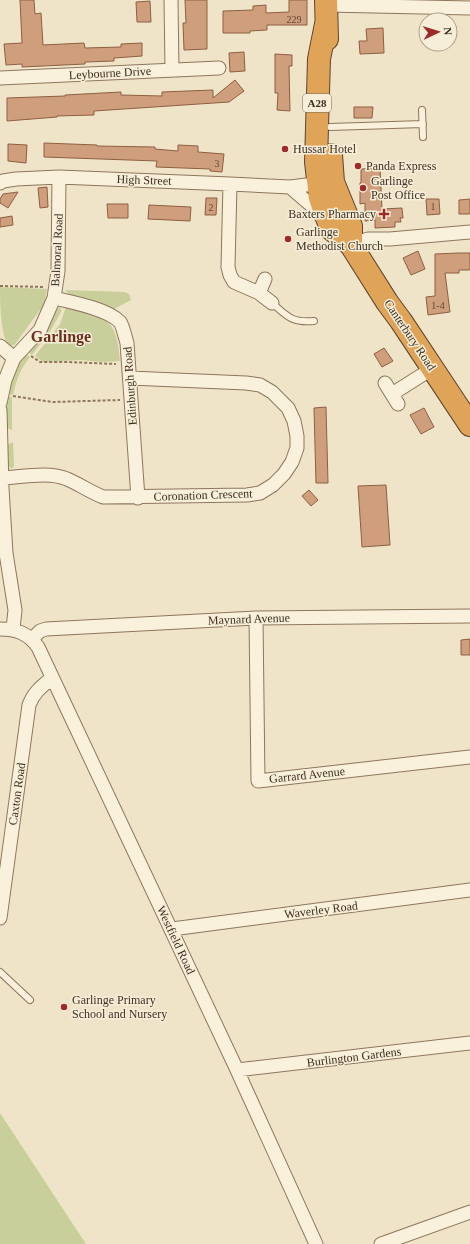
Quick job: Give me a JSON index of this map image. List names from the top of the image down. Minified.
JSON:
{"streets":{"highway":["A28","Canterbury Road"],"street":["Leybourne Drive","High Street","Balmoral Road","Edinburgh Road","Coronation Crescent","Maynard Avenue","Garrard Avenue","Caxton Road","Waverley Road","Westfield Road","Burlington Gardens"]},"crossings":[["A28","High Street"],["A28","Canterbury Road"],["High Street","Balmoral Road"],["Balmoral Road","Edinburgh Road"],["Edinburgh Road","Coronation Crescent"],["Maynard Avenue","Garrard Avenue"],["Maynard Avenue","Westfield Road"],["Caxton Road","Westfield Road"],["Waverley Road","Westfield Road"],["Westfield Road","Burlington Gardens"]],"districts":["Garlinge"],"places":{"other":["Hussar Hotel","Panda Express","Garlinge Post Office","Garlinge Methodist Church","Garlinge Primary School and Nursery"],"health":["Baxters Pharmacy"]},"house_numbers":["229","3","1","2","1-4"],"north":"right"}
